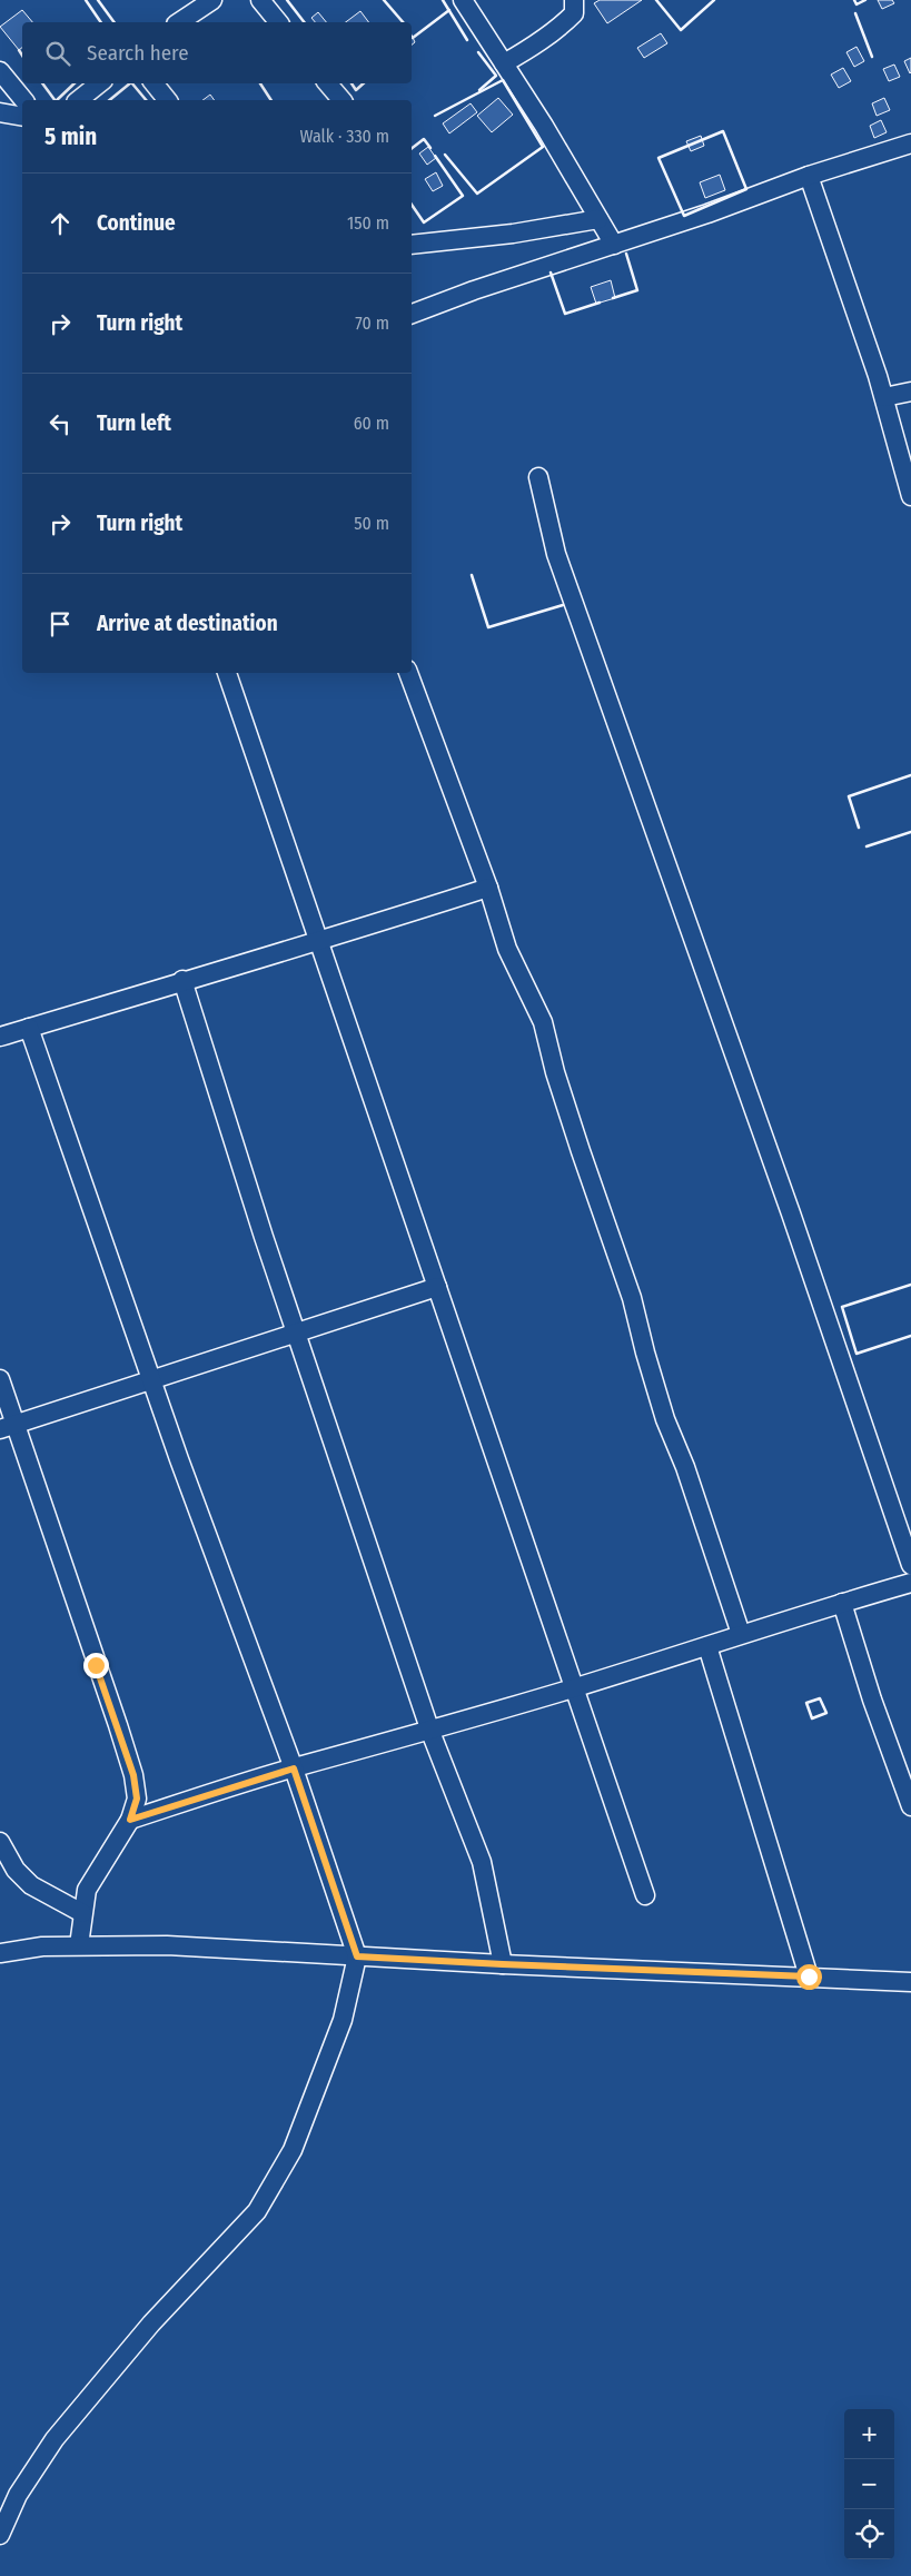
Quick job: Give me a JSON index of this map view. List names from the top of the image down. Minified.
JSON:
{"page":{"search":"Search here","heading":["5 min","Walk · 330 m"],"list":[["Continue","150 m"],["Turn right","70 m"],["Turn left","60 m"],["Turn right","50 m"],"Arrive at destination"],"map_buttons":["+","−"]}}
